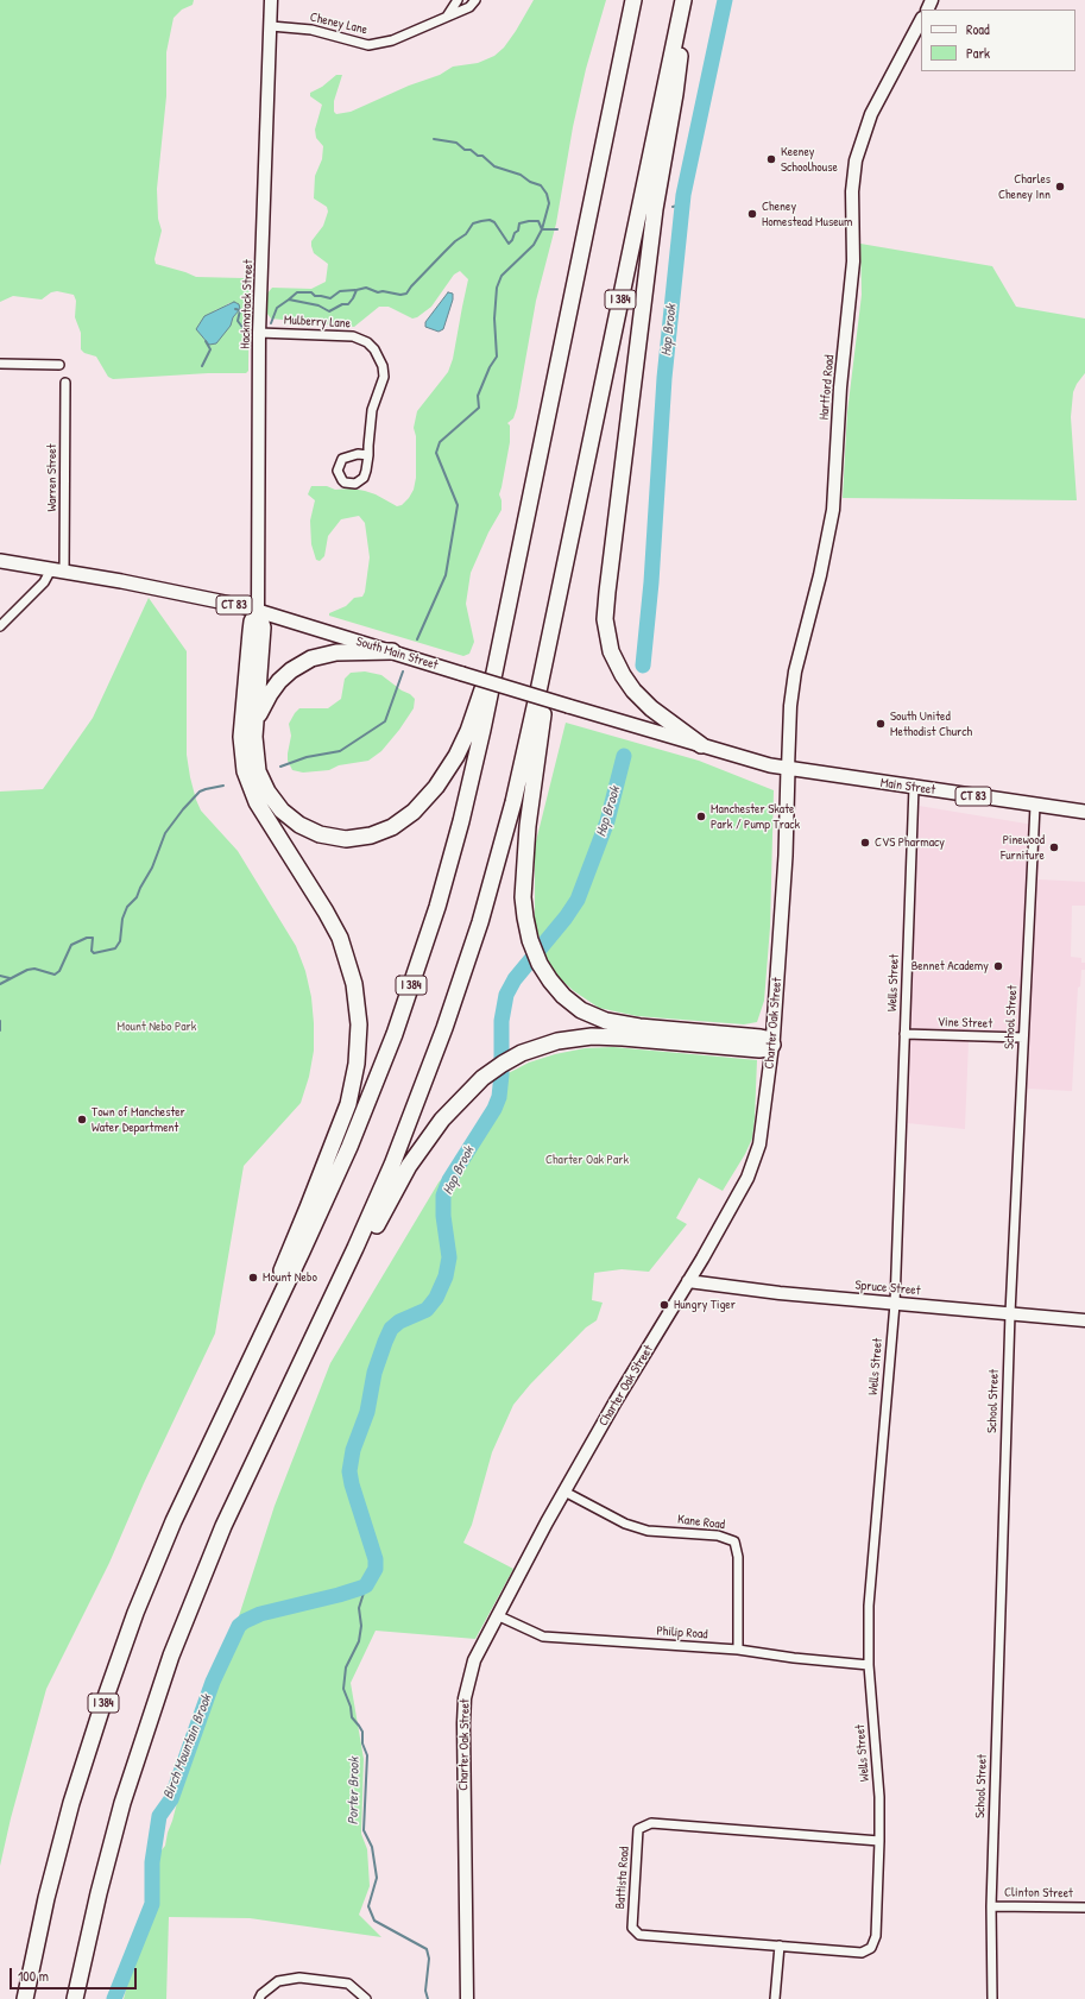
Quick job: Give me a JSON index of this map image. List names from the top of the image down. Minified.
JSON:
{"streets":{"highway":["I 384"],"main road":["Hackmatack Street","Hartford Road","CT 83","South Main Street","Main Street","Charter Oak Street","Spruce Street"],"street":["Cheney Lane","Mulberry Lane","Warren Street","Wells Street","School Street","Vine Street","Kane Road","Philip Road","Battista Road","Clinton Street"]},"crossings":[["Cheney Lane","Hackmatack Street"],["Hackmatack Street","Mulberry Lane"],["Hackmatack Street","South Main Street"],["Hartford Road","South Main Street"],["Hartford Road","Main Street"],["Hartford Road","Charter Oak Street"],["Warren Street","South Main Street"],["South Main Street","Main Street"],["South Main Street","Charter Oak Street"],["Main Street","Wells Street"],["Main Street","School Street"],["Main Street","Charter Oak Street"],["Wells Street","Vine Street"],["Wells Street","Spruce Street"],["Wells Street","Philip Road"],["Wells Street","Battista Road"],["School Street","Vine Street"],["School Street","Spruce Street"],["School Street","Clinton Street"],["Charter Oak Street","Spruce Street"],["Charter Oak Street","Kane Road"],["Charter Oak Street","Philip Road"],["Kane Road","Philip Road"]],"water":["Hop Brook","Birch Mountain Brook","Porter Brook"],"parks":["Mount Nebo Park","Charter Oak Park"],"places":["Keeney Schoolhouse","Charles Cheney Inn","Cheney Homestead Museum","South United Methodist Church","Manchester Skate Park / Pump Track","CVS Pharmacy","Pinewood Furniture","Bennet Academy","Town of Manchester Water Department","Mount Nebo","Hungry Tiger"],"legend":["Road","Park"],"scale_bar":"100 m"}
